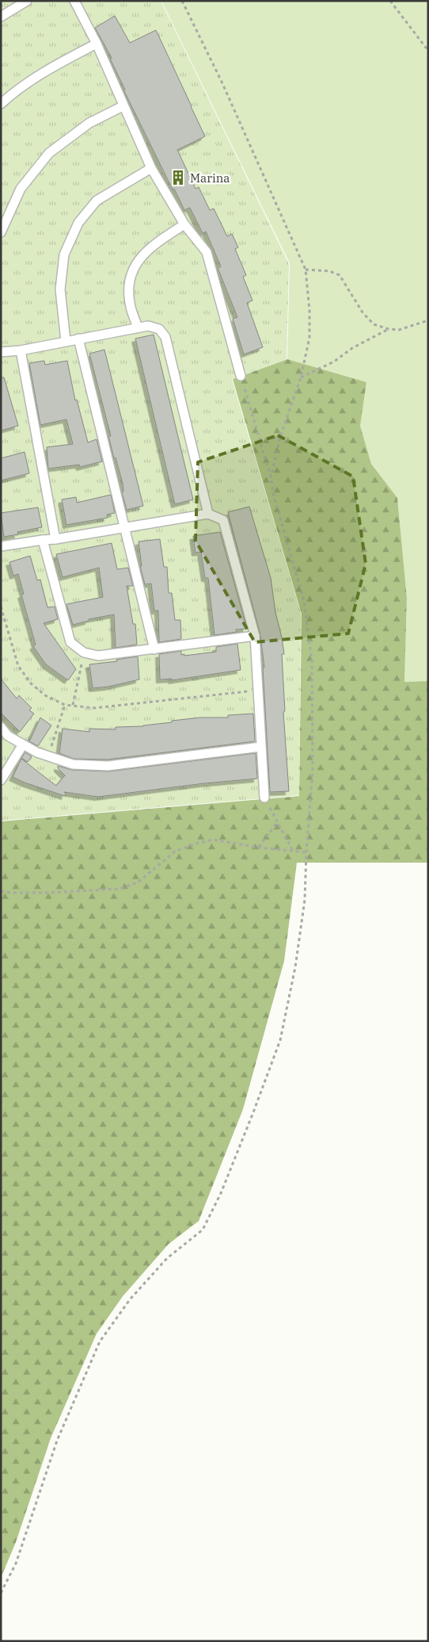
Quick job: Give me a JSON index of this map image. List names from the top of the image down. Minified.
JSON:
{"places":{"building":["Marina"]}}
